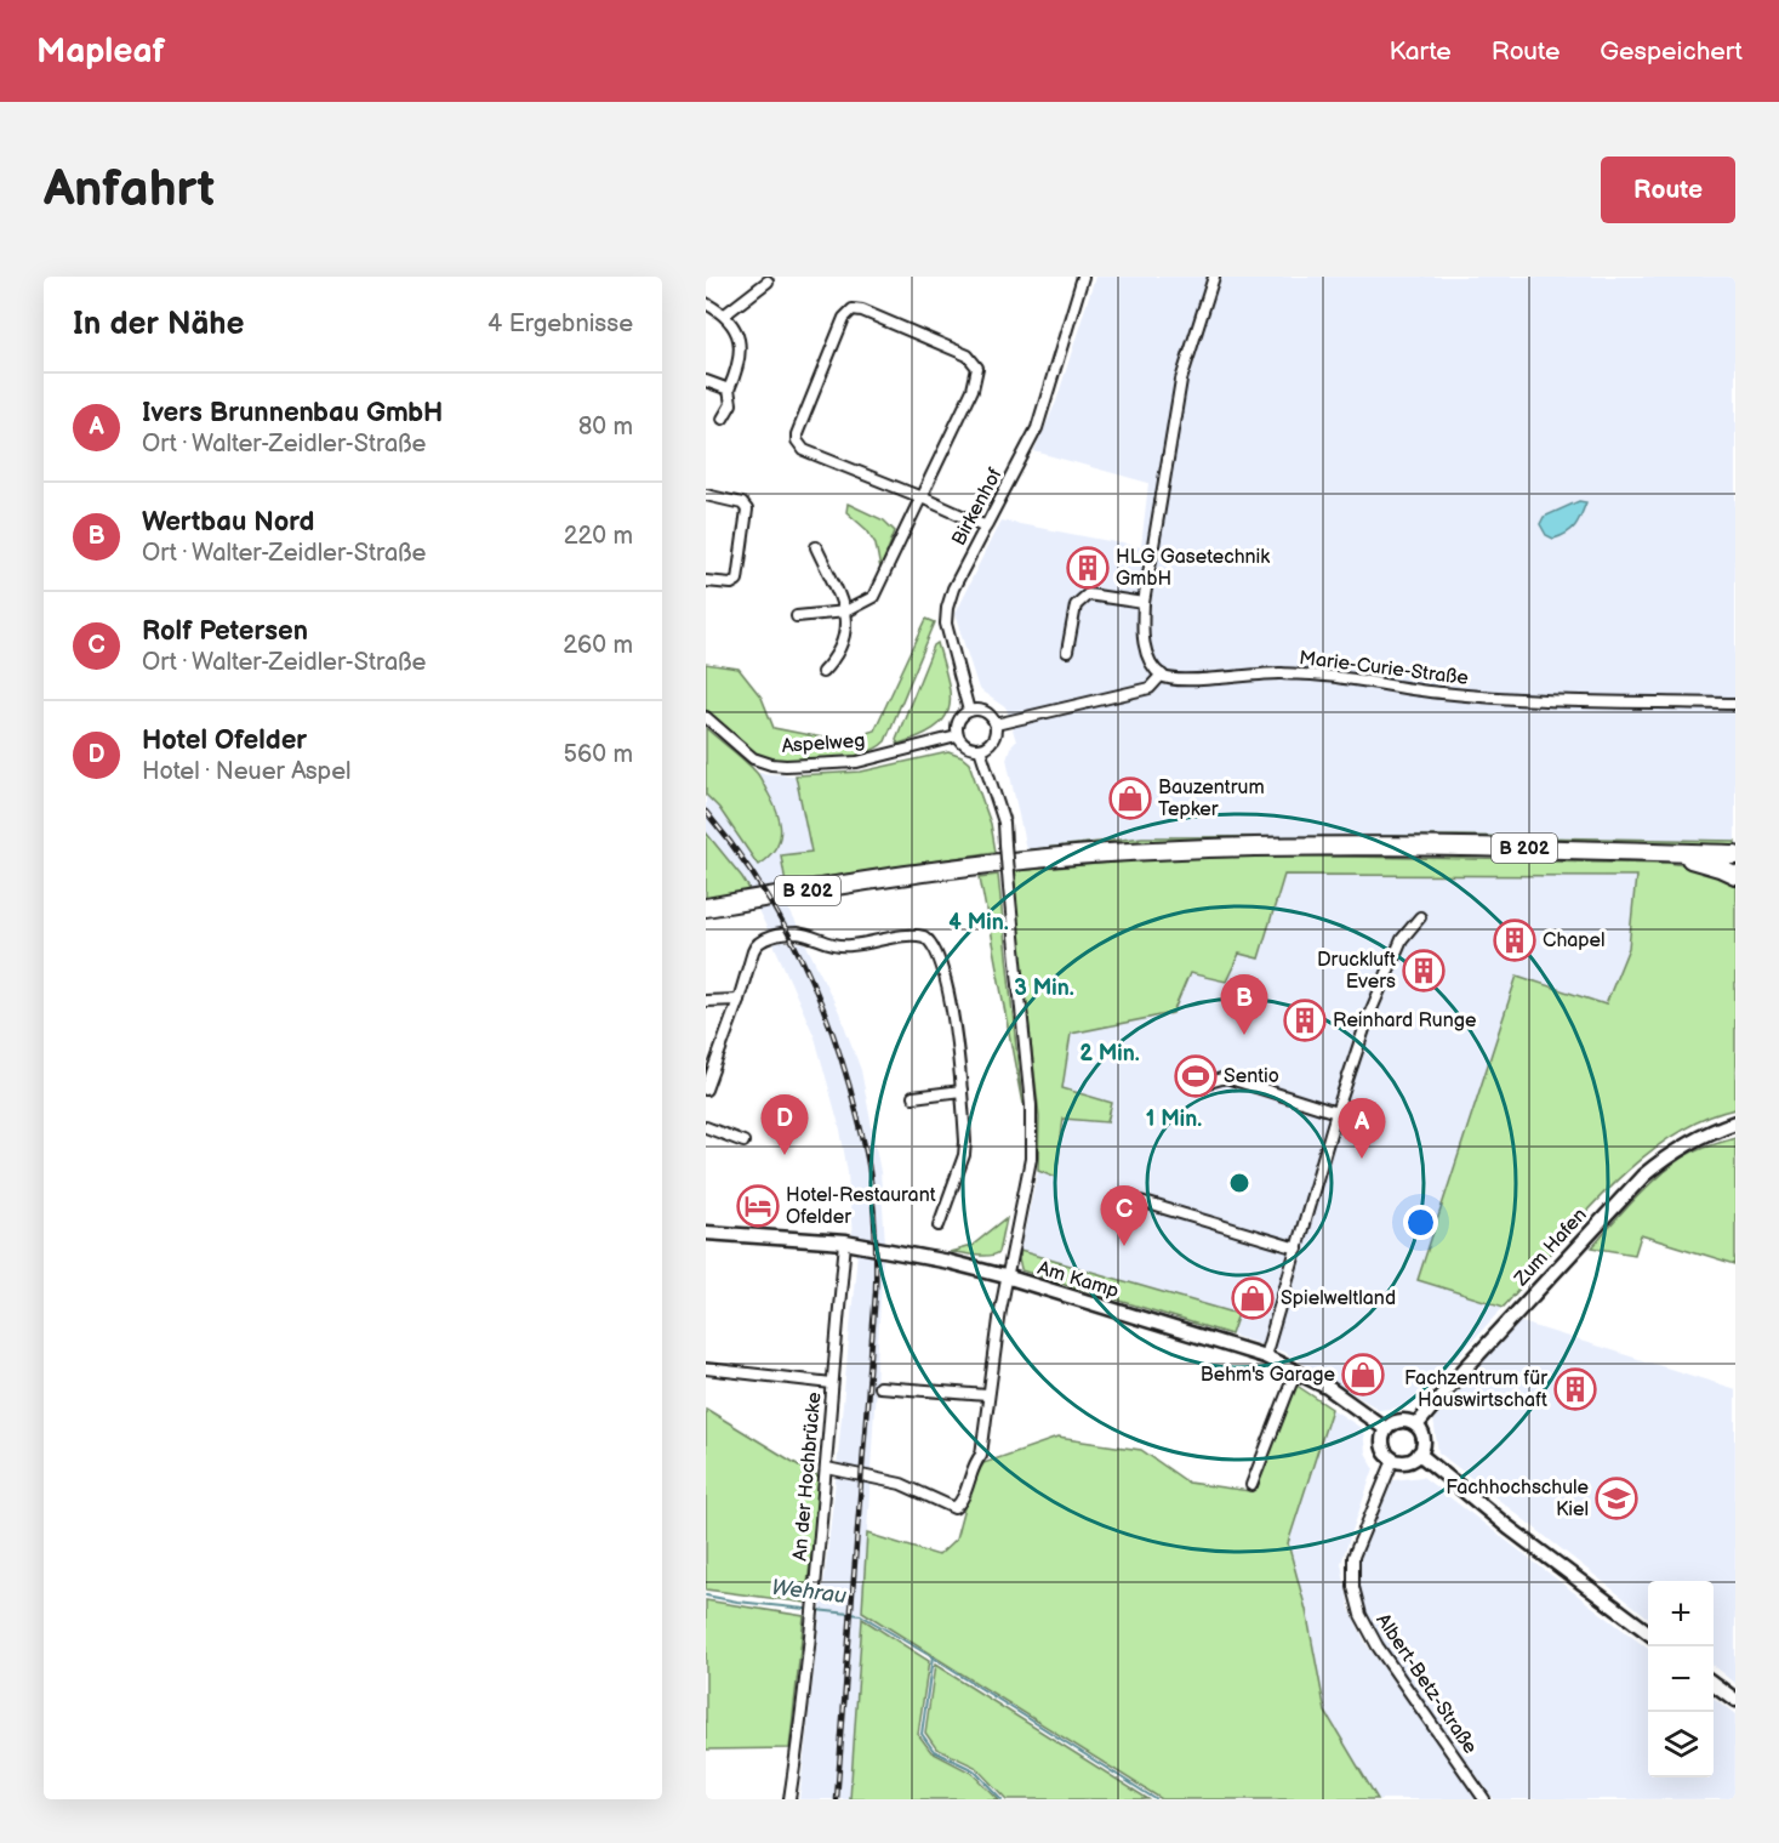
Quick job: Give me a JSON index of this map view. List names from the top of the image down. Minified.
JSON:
{"streets":{"highway":["B 202"],"main road":["Zum Hafen","Am Kamp"],"street":["Birkenhof","Marie-Curie-Straße","Aspelweg","An der Hochbrücke","Albert-Betz-Straße"]},"crossings":[["Birkenhof","Aspelweg"],["Zum Hafen","Am Kamp"],["Zum Hafen","Albert-Betz-Straße"],["Am Kamp","An der Hochbrücke"],["Am Kamp","Albert-Betz-Straße"]],"water":["Wehrau"],"places":{"building":["HLG Gasetechnik GmbH","Chapel","Druckluft Evers","Reinhard Runge","Fachzentrum für Hauswirtschaft"],"shop":["Bauzentrum Tepker","Spielweltland","Behm's Garage"],"sports":["Sentio"],"hotel":["Hotel-Restaurant Ofelder"],"school or university":["Fachhochschule Kiel"]},"page":{"header":"Mapleaf","nav":["Karte","Route","Gespeichert"],"buttons":"Route","title":"Anfahrt","heading":["In der Nähe","4 Ergebnisse"],"list":[{"mark":"A","name":"Ivers Brunnenbau GmbH","note":"Ort · Walter-Zeidler-Straße","value":"80 m"},{"mark":"B","name":"Wertbau Nord","note":"Ort · Walter-Zeidler-Straße","value":"220 m"},{"mark":"C","name":"Rolf Petersen","note":"Ort · Walter-Zeidler-Straße","value":"260 m"},{"mark":"D","name":"Hotel Ofelder","note":"Hotel · Neuer Aspel","value":"560 m"}],"pins":["B","D","A","C"],"map_buttons":["+","−"]},"rings":["4 Min.","3 Min.","2 Min.","1 Min."]}
